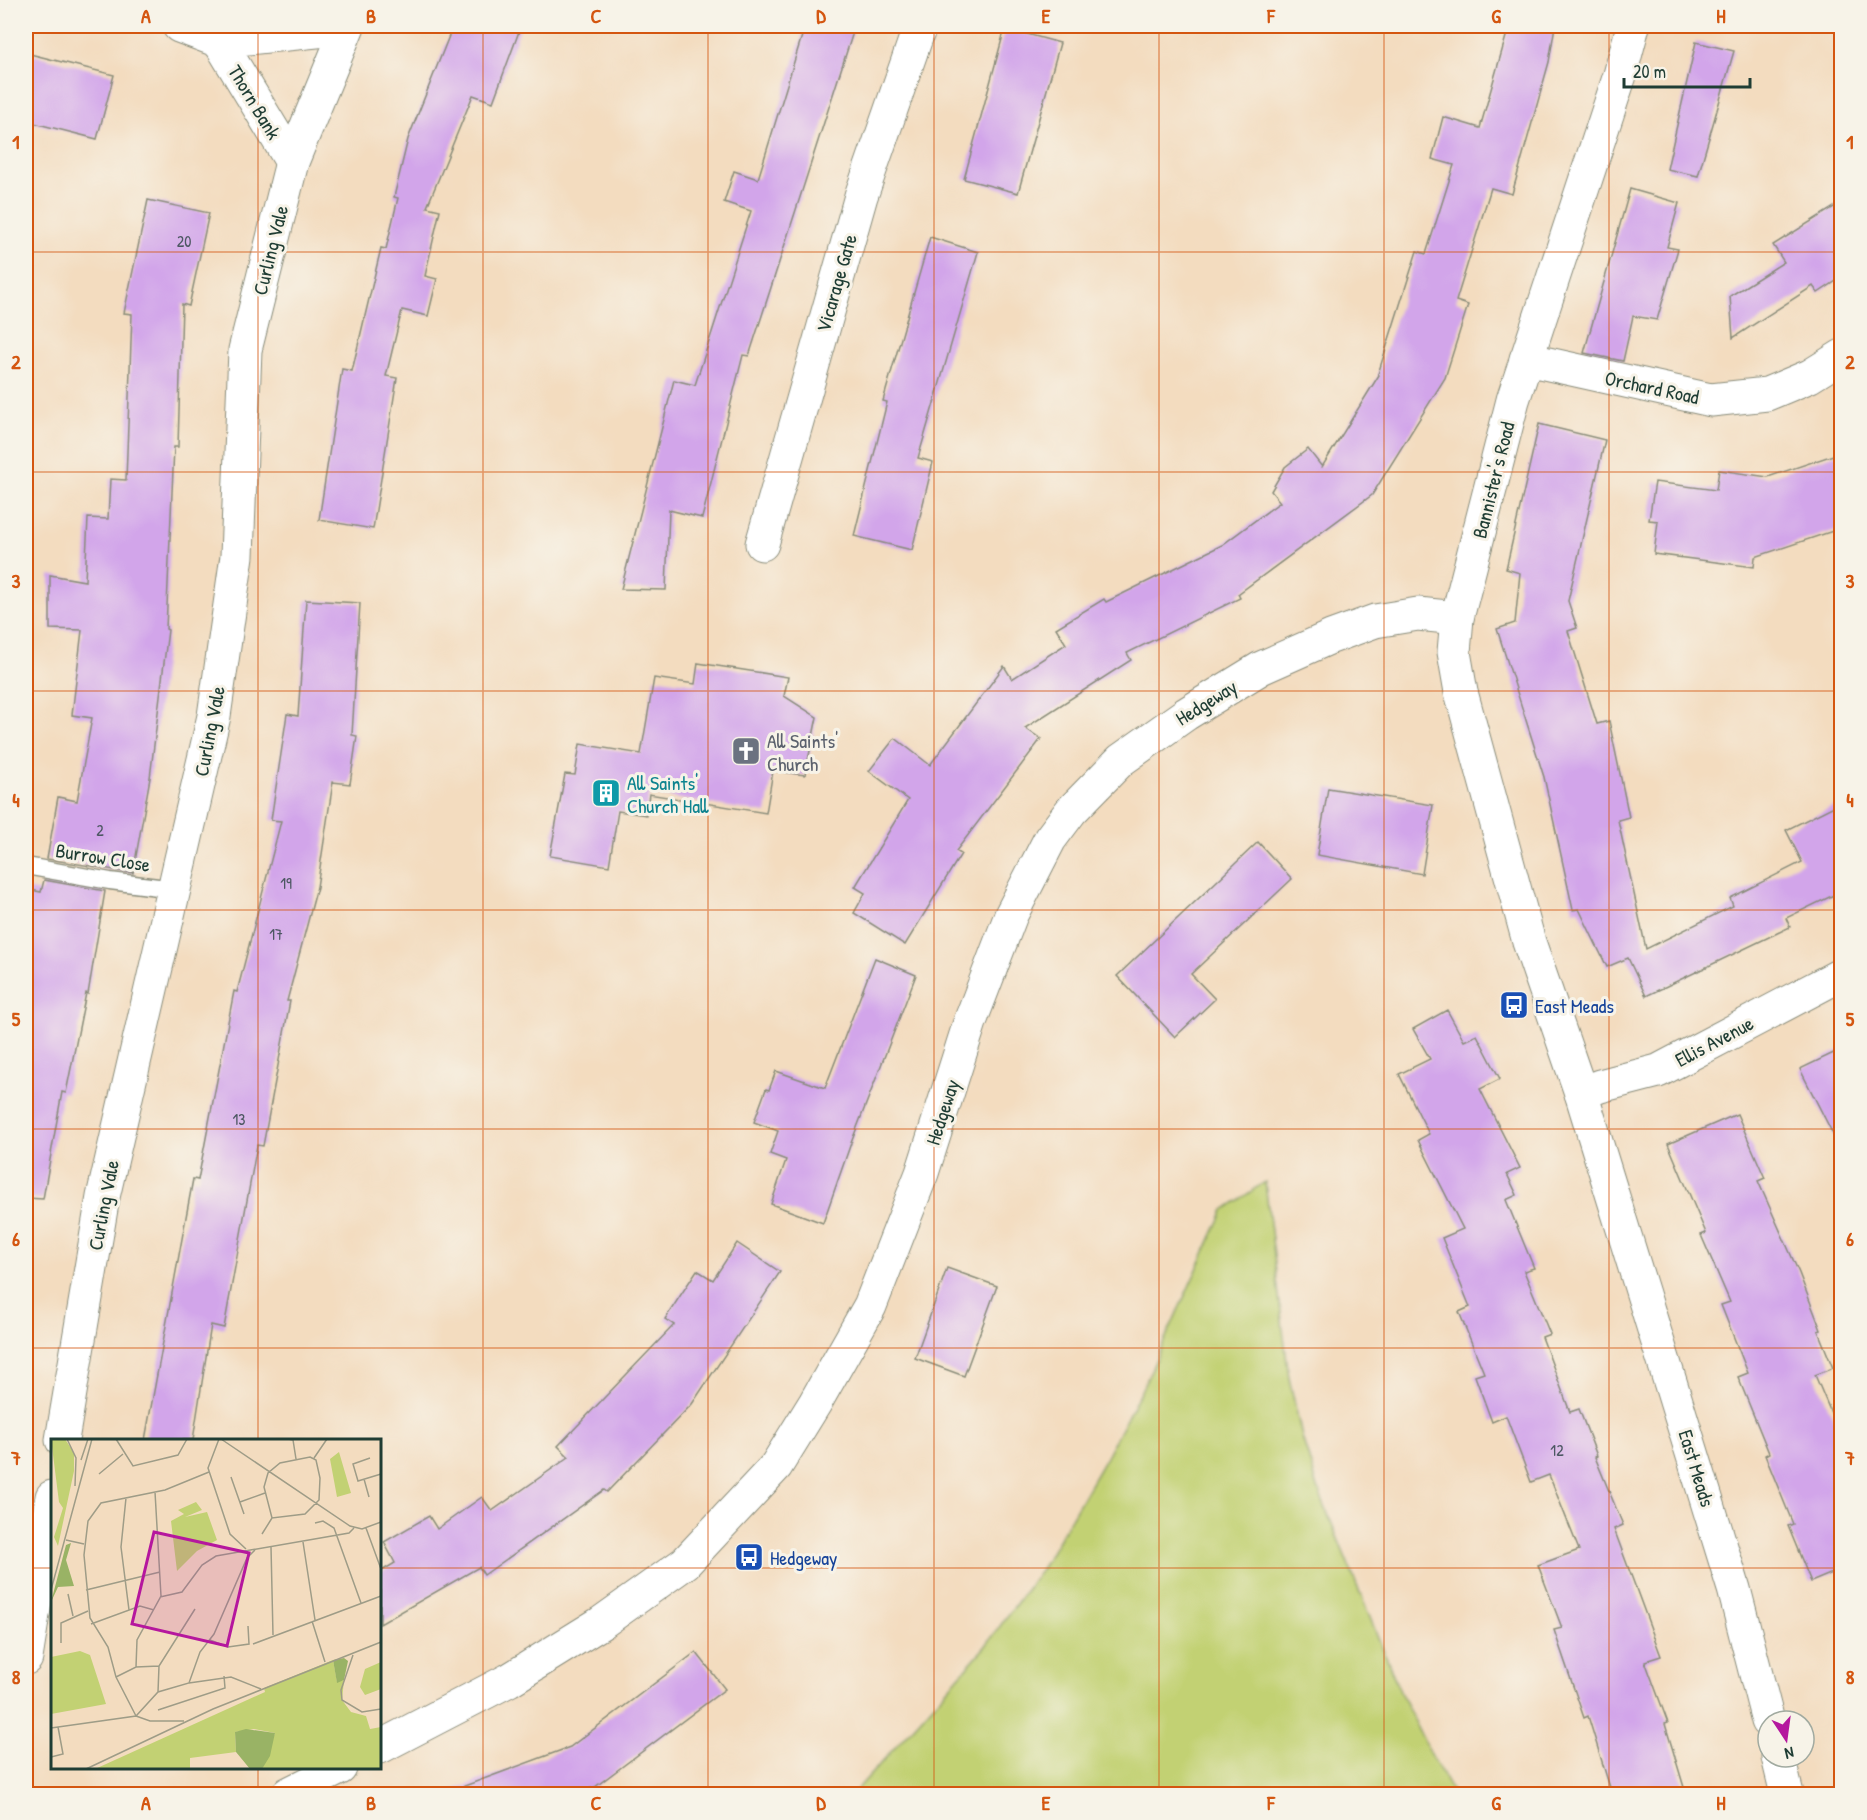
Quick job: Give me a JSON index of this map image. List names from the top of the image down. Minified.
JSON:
{"streets":{"street":["Thorn Bank","Curling Vale","Vicarage Gate","Orchard Road","Bannister's Road","Hedgeway","Ellis Avenue","East Meads"],"lane":["Burrow Close"]},"crossings":[["Thorn Bank","Curling Vale"],["Curling Vale","Burrow Close"],["Orchard Road","Bannister's Road"],["Bannister's Road","Hedgeway"],["Bannister's Road","East Meads"],["Ellis Avenue","East Meads"]],"places":{"church":["All Saints' Church"],"building":["All Saints' Church Hall"],"bus stop":["East Meads","Hedgeway"]},"house_numbers":["20","2","19","17","13","12"],"scale_bar":"20 m","north":"bottom","grid":{"columns":["A","B","C","D","E","F","G","H"],"rows":["1","2","3","4","5","6","7","8"]}}
